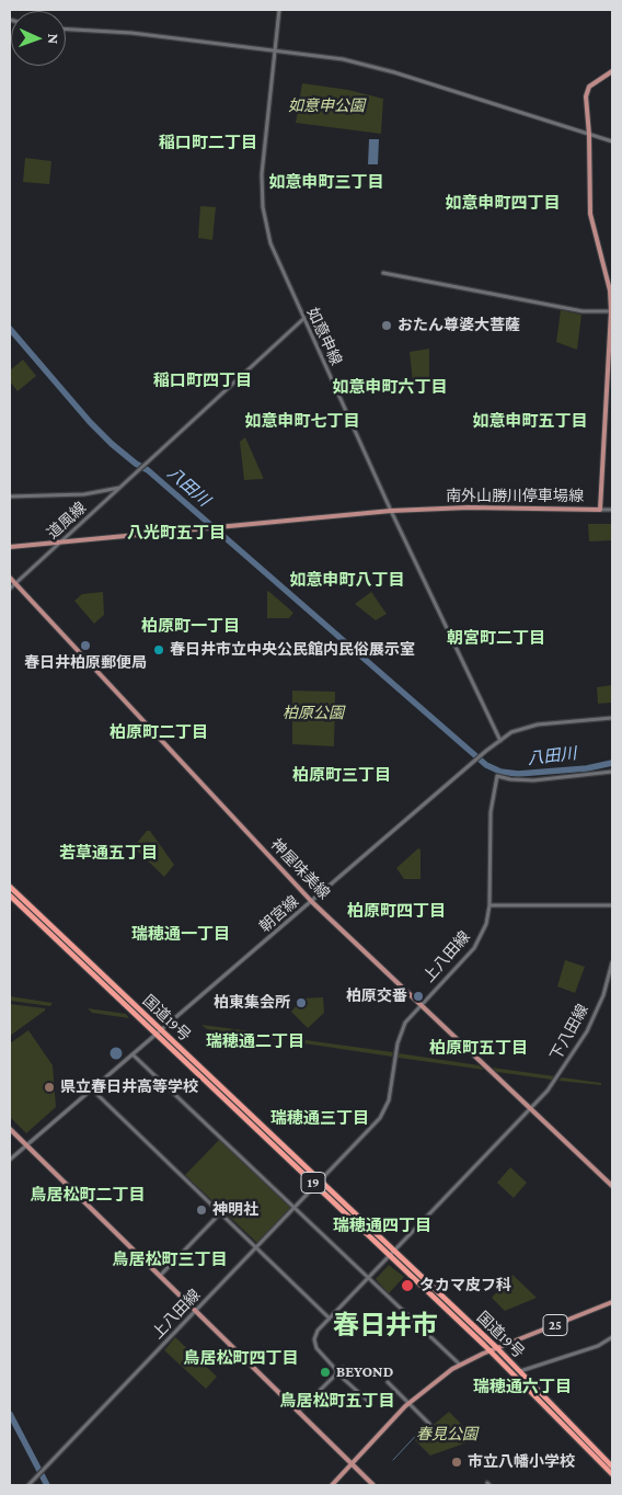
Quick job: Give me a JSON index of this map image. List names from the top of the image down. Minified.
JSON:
{"streets":{"highway":["国道19号","19"],"main road":["南外山勝川停車場線","神屋味美線","25"],"street":["如意申線","道風線","朝宮線","上八田線","下八田線"]},"crossings":[["如意申線","南外山勝川停車場線"],["如意申線","道風線"],["如意申線","朝宮線"],["南外山勝川停車場線","道風線"],["道風線","神屋味美線"],["神屋味美線","朝宮線"],["神屋味美線","上八田線"],["神屋味美線","下八田線"],["朝宮線","国道19号"],["上八田線","国道19号"],["国道19号","下八田線"],["国道19号","25"]],"districts":["稲口町二丁目","如意申町三丁目","如意申町四丁目","稲口町四丁目","如意申町六丁目","如意申町七丁目","如意申町五丁目","八光町五丁目","如意申町八丁目","柏原町一丁目","朝宮町二丁目","柏原町二丁目","柏原町三丁目","若草通五丁目","柏原町四丁目","瑞穂通一丁目","瑞穂通二丁目","柏原町五丁目","瑞穂通三丁目","鳥居松町二丁目","瑞穂通四丁目","鳥居松町三丁目","春日井市","鳥居松町四丁目","瑞穂通六丁目","鳥居松町五丁目"],"water":["八田川"],"parks":["如意申公園","柏原公園","春見公園"],"places":["おたん尊婆大菩薩","春日井柏原郵便局","春日井市立中央公民館内民俗展示室","柏原交番","柏東集会所","県立春日井高等学校","神明社","タカマ皮フ科","BEYOND","市立八幡小学校"],"north":"right"}
